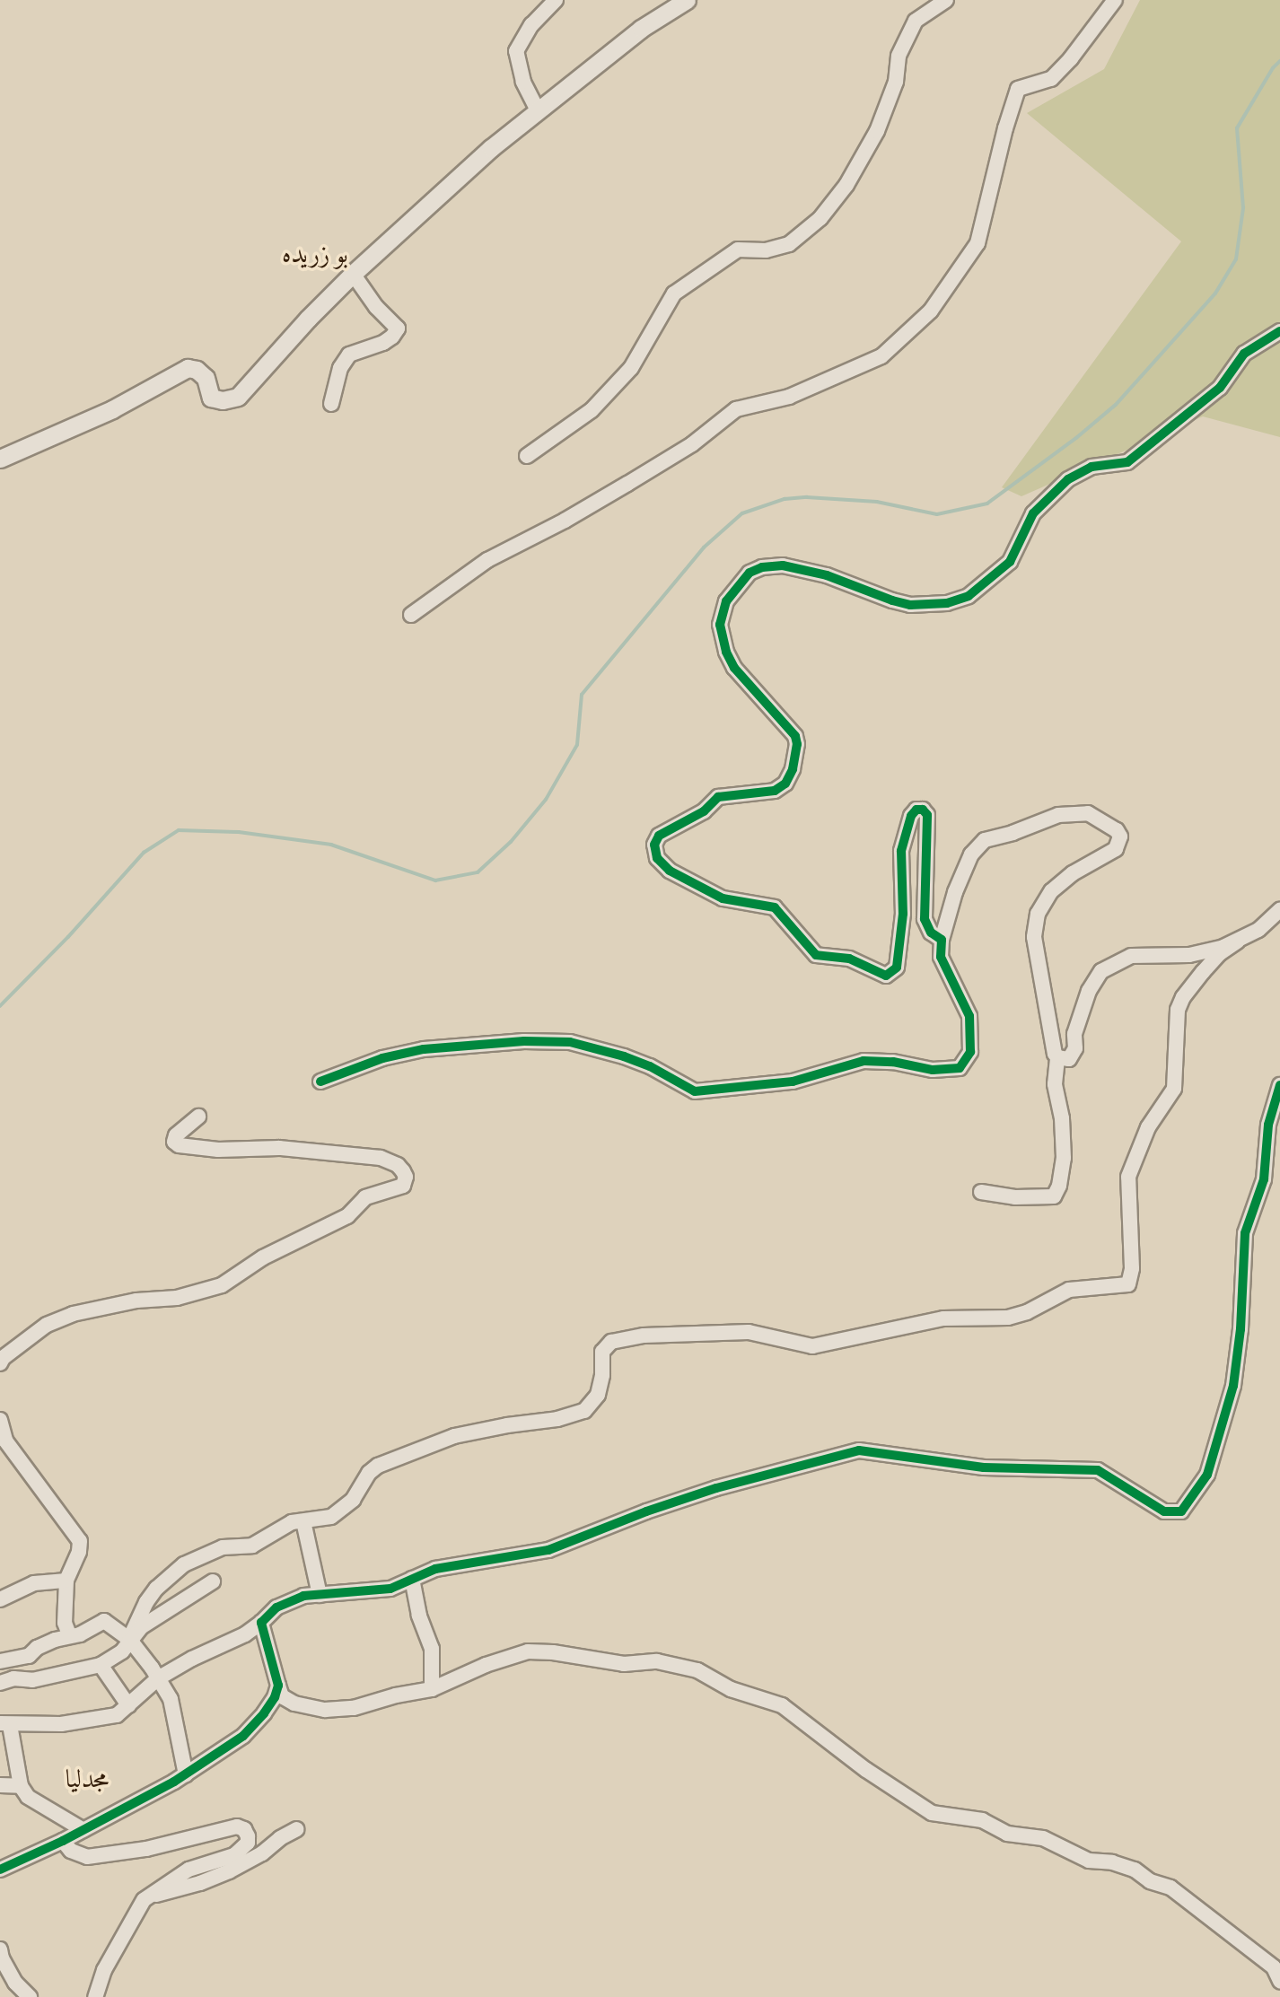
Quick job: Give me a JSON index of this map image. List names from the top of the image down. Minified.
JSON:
{"districts":["بو زريده","مجدليا"]}
